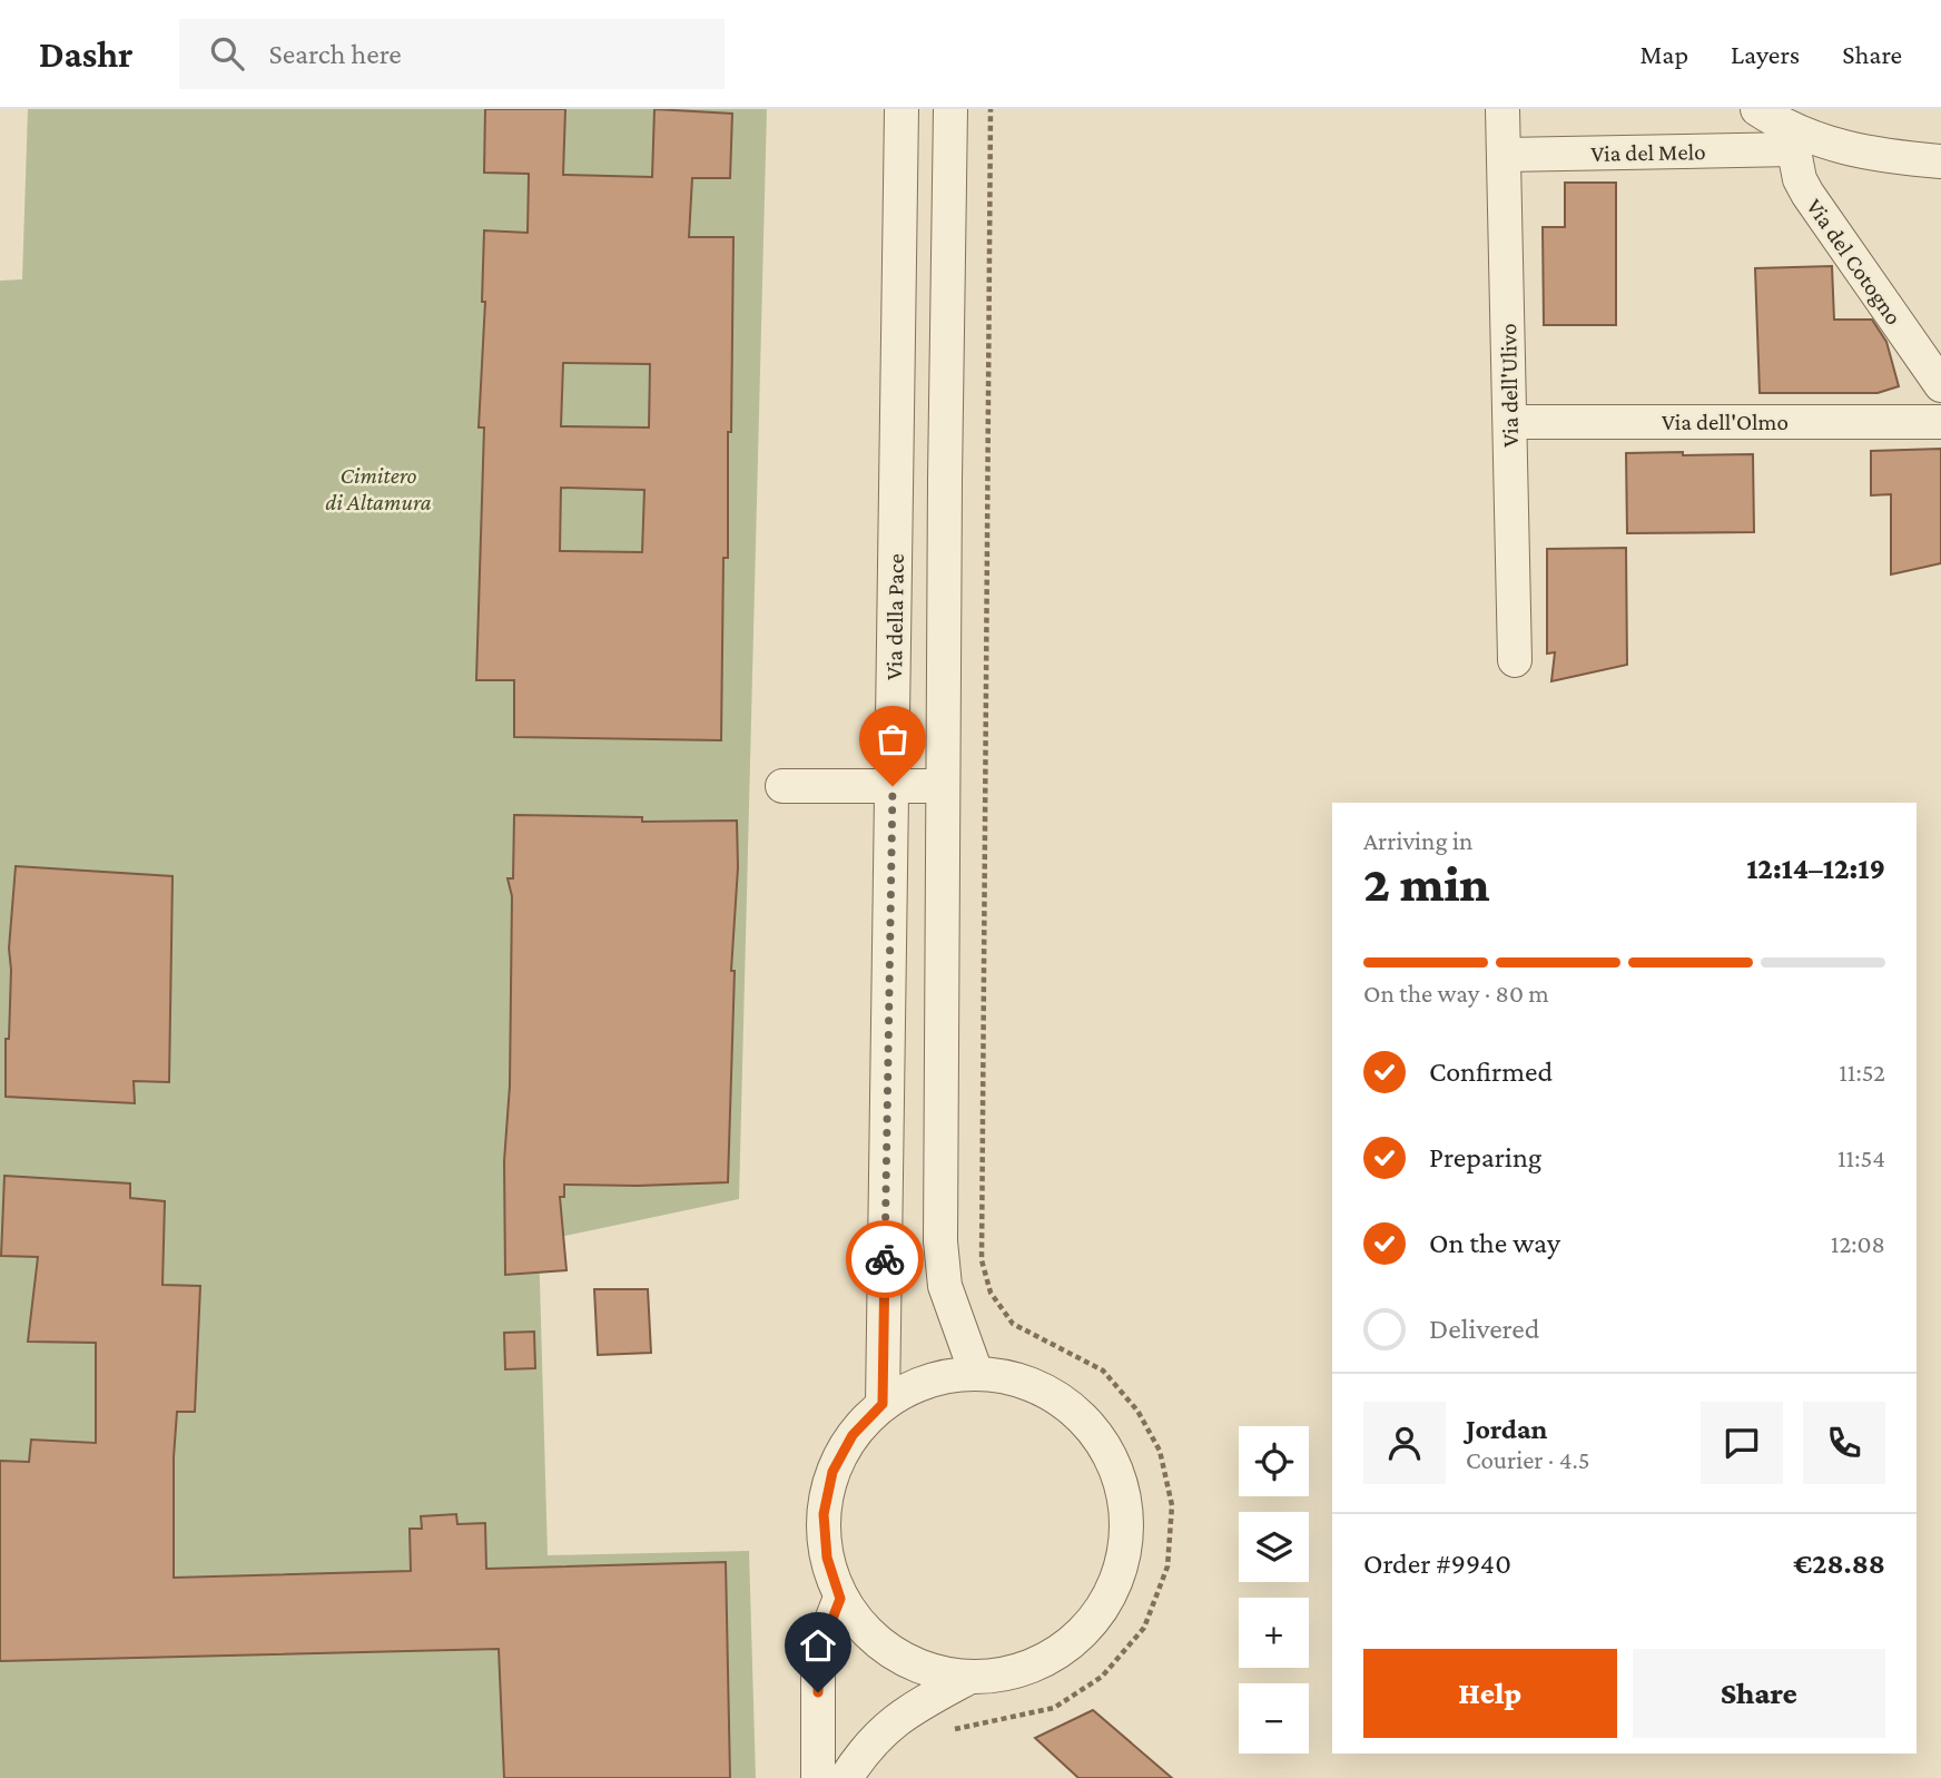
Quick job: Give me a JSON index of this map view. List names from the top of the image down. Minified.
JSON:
{"streets":{"street":["Via del Melo","Via del Cotogno","Via dell'Ulivo","Via dell'Olmo","Via della Pace"]},"crossings":[["Via del Melo","Via del Cotogno"],["Via del Melo","Via dell'Ulivo"],["Via dell'Ulivo","Via dell'Olmo"]],"parks":["Cimitero di Altamura"],"page":{"header":"Dashr","search":"Search here","nav":["Map","Layers","Share"],"heading":["2 min","Arriving in","12:14–12:19"],"panel":["Jordan","Courier · 4.5","Order #9940","€28.88"],"bar":"On the way · 80 m","list":[["Confirmed","11:52"],["Preparing","11:54"],["On the way","12:08"],"Delivered"],"map_buttons":["+","−"],"buttons":["Help","Share"]}}
